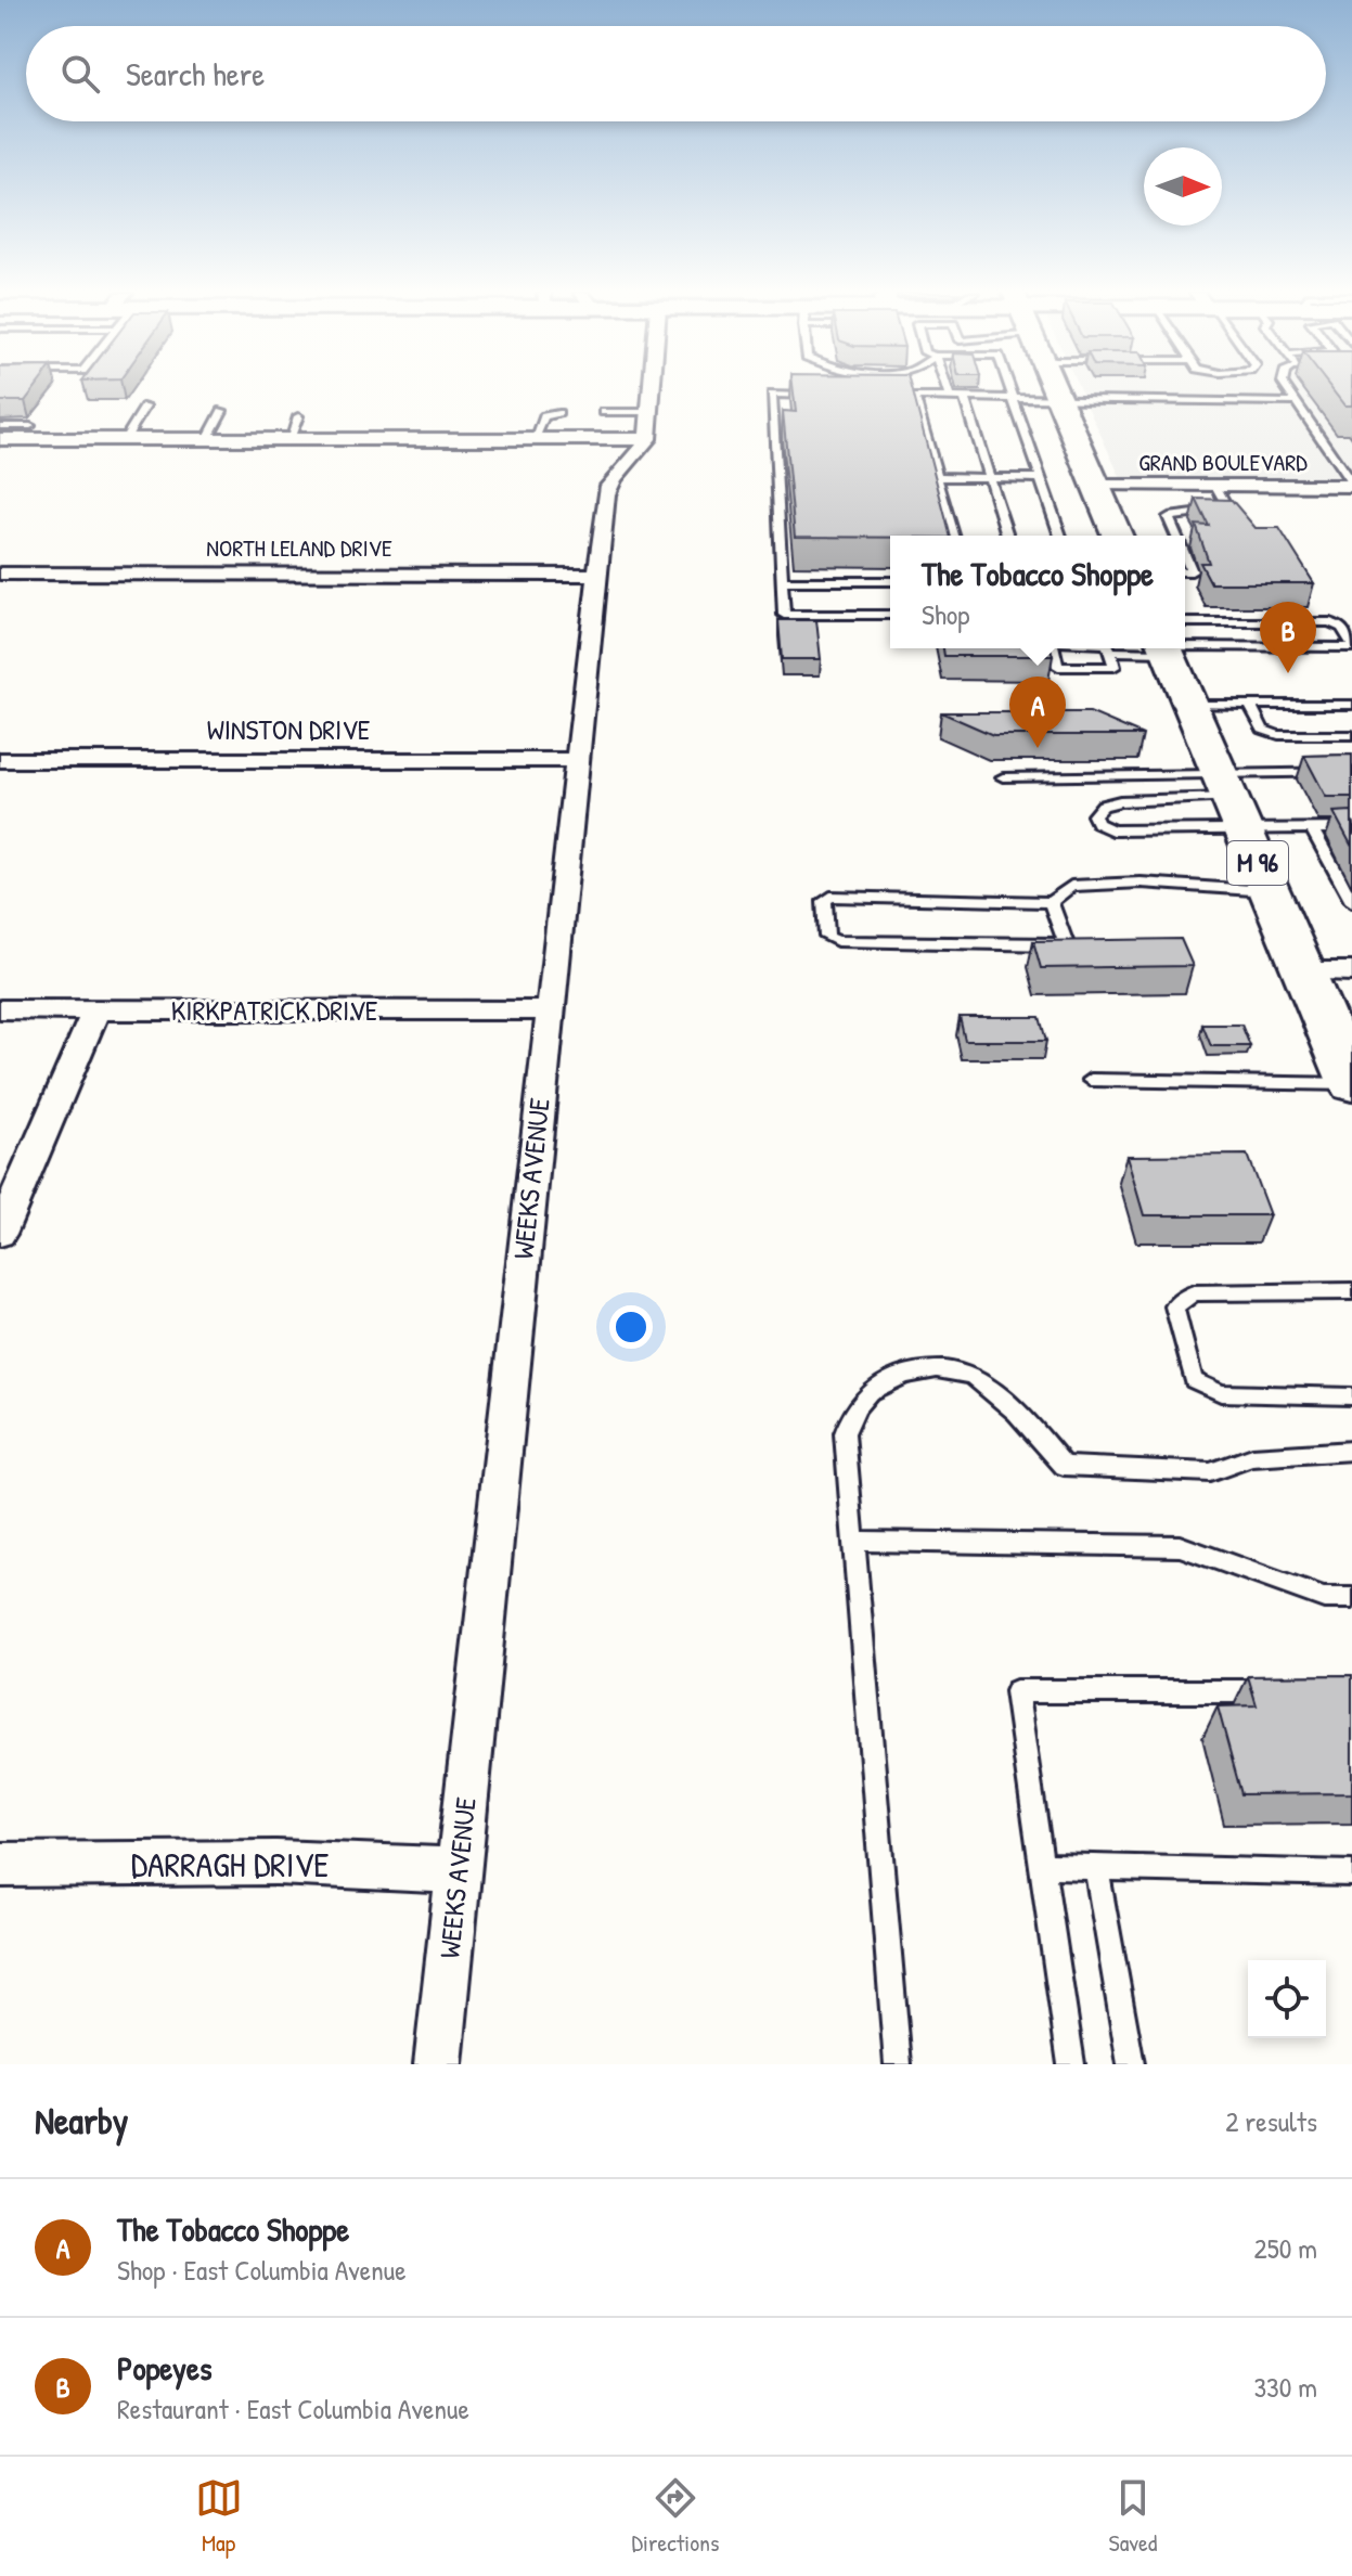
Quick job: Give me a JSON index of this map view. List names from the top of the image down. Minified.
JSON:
{"streets":{"main road":["M 96"],"street":["GRAND BOULEVARD","NORTH LELAND DRIVE","WINSTON DRIVE","KIRKPATRICK DRIVE","WEEKS AVENUE","DARRAGH DRIVE"]},"crossings":[["NORTH LELAND DRIVE","WEEKS AVENUE"],["WINSTON DRIVE","WEEKS AVENUE"],["KIRKPATRICK DRIVE","WEEKS AVENUE"],["WEEKS AVENUE","DARRAGH DRIVE"]],"north":"right","page":{"search":"Search here","popup":["The Tobacco Shoppe","Shop"],"pins":["B","A"],"heading":["Nearby","2 results"],"list":[{"mark":"A","name":"The Tobacco Shoppe","note":"Shop · East Columbia Avenue","value":"250 m"},{"mark":"B","name":"Popeyes","note":"Restaurant · East Columbia Avenue","value":"330 m"}],"nav":["Map","Directions","Saved"]}}
